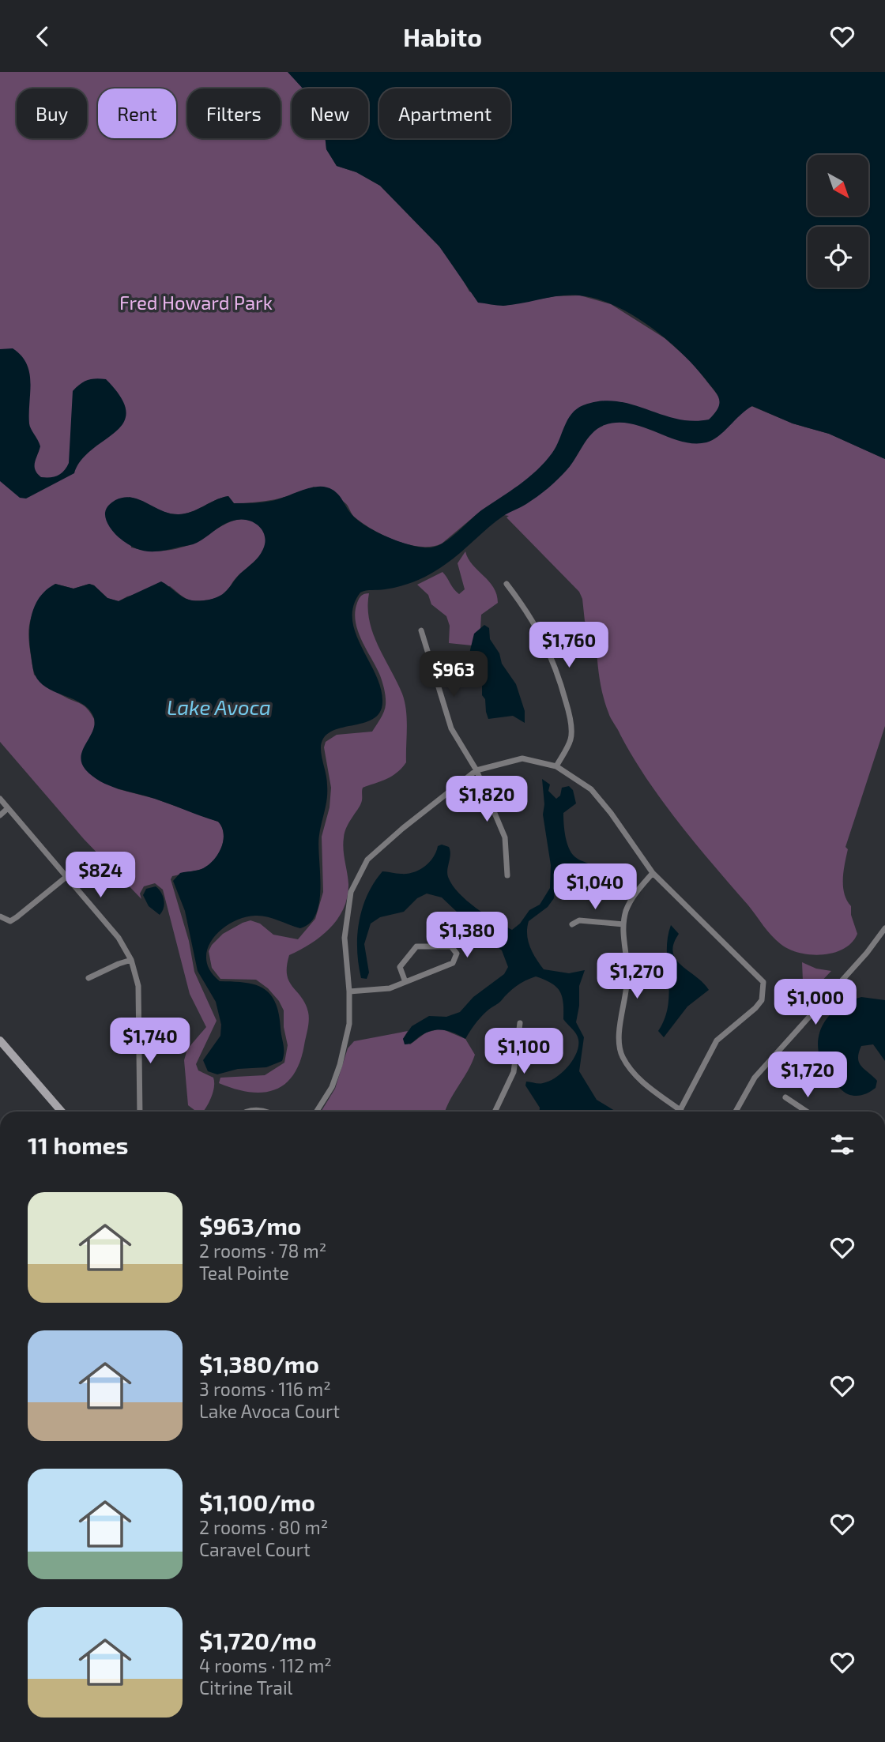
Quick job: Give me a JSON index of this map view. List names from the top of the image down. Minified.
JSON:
{"water":["Lake Avoca"],"parks":["Fred Howard Park"],"north":"bottom right","page":{"header":"Habito","chip":["Buy","Rent","Filters","New","Apartment"],"price":["$1,760","$963","$1,820","$824","$1,040","$1,380","$1,270","$1,000","$1,740","$1,100","$1,720"],"heading":"11 homes","list":[{"name":"$963/mo","note":"2 rooms · 78 m² · Teal Pointe"},{"name":"$1,380/mo","note":"3 rooms · 116 m² · Lake Avoca Court"},{"name":"$1,100/mo","note":"2 rooms · 80 m² · Caravel Court"},{"name":"$1,720/mo","note":"4 rooms · 112 m² · Citrine Trail"}]}}
